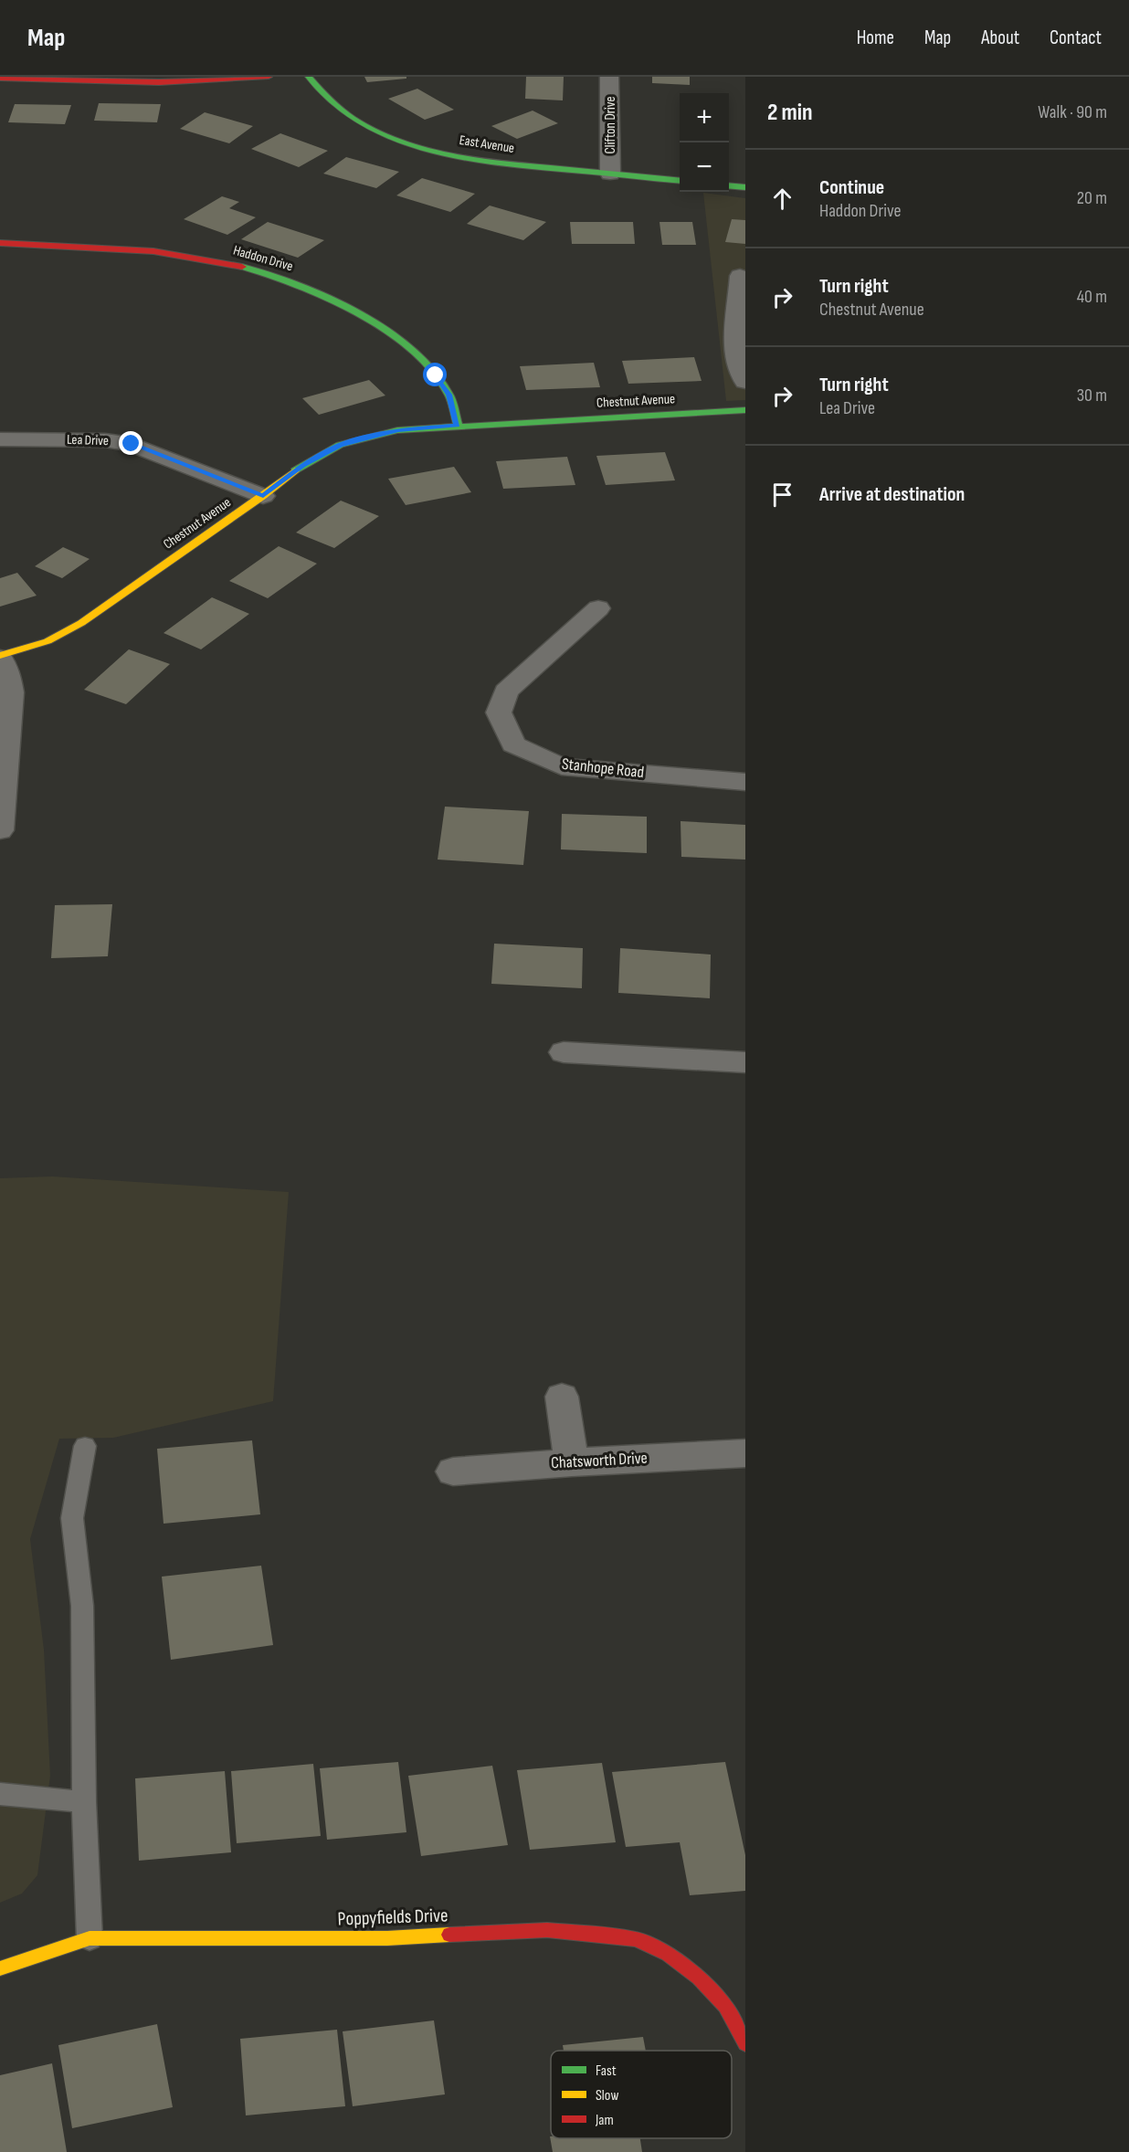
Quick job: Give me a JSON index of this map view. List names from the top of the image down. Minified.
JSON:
{"streets":{"street":["Clifton Drive","East Avenue","Haddon Drive","Chestnut Avenue","Lea Drive","Stanhope Road","Chatsworth Drive","Poppyfields Drive"]},"crossings":[["Clifton Drive","East Avenue"],["Haddon Drive","Chestnut Avenue"],["Chestnut Avenue","Lea Drive"]],"legend":["Fast","Slow","Jam"],"page":{"header":"Map","nav":["Home","Map","About","Contact"],"heading":["2 min","Walk · 90 m"],"map_buttons":["+","−"],"list":[["Continue","Haddon Drive","20 m"],["Turn right","Chestnut Avenue","40 m"],["Turn right","Lea Drive","30 m"],"Arrive at destination"]}}
